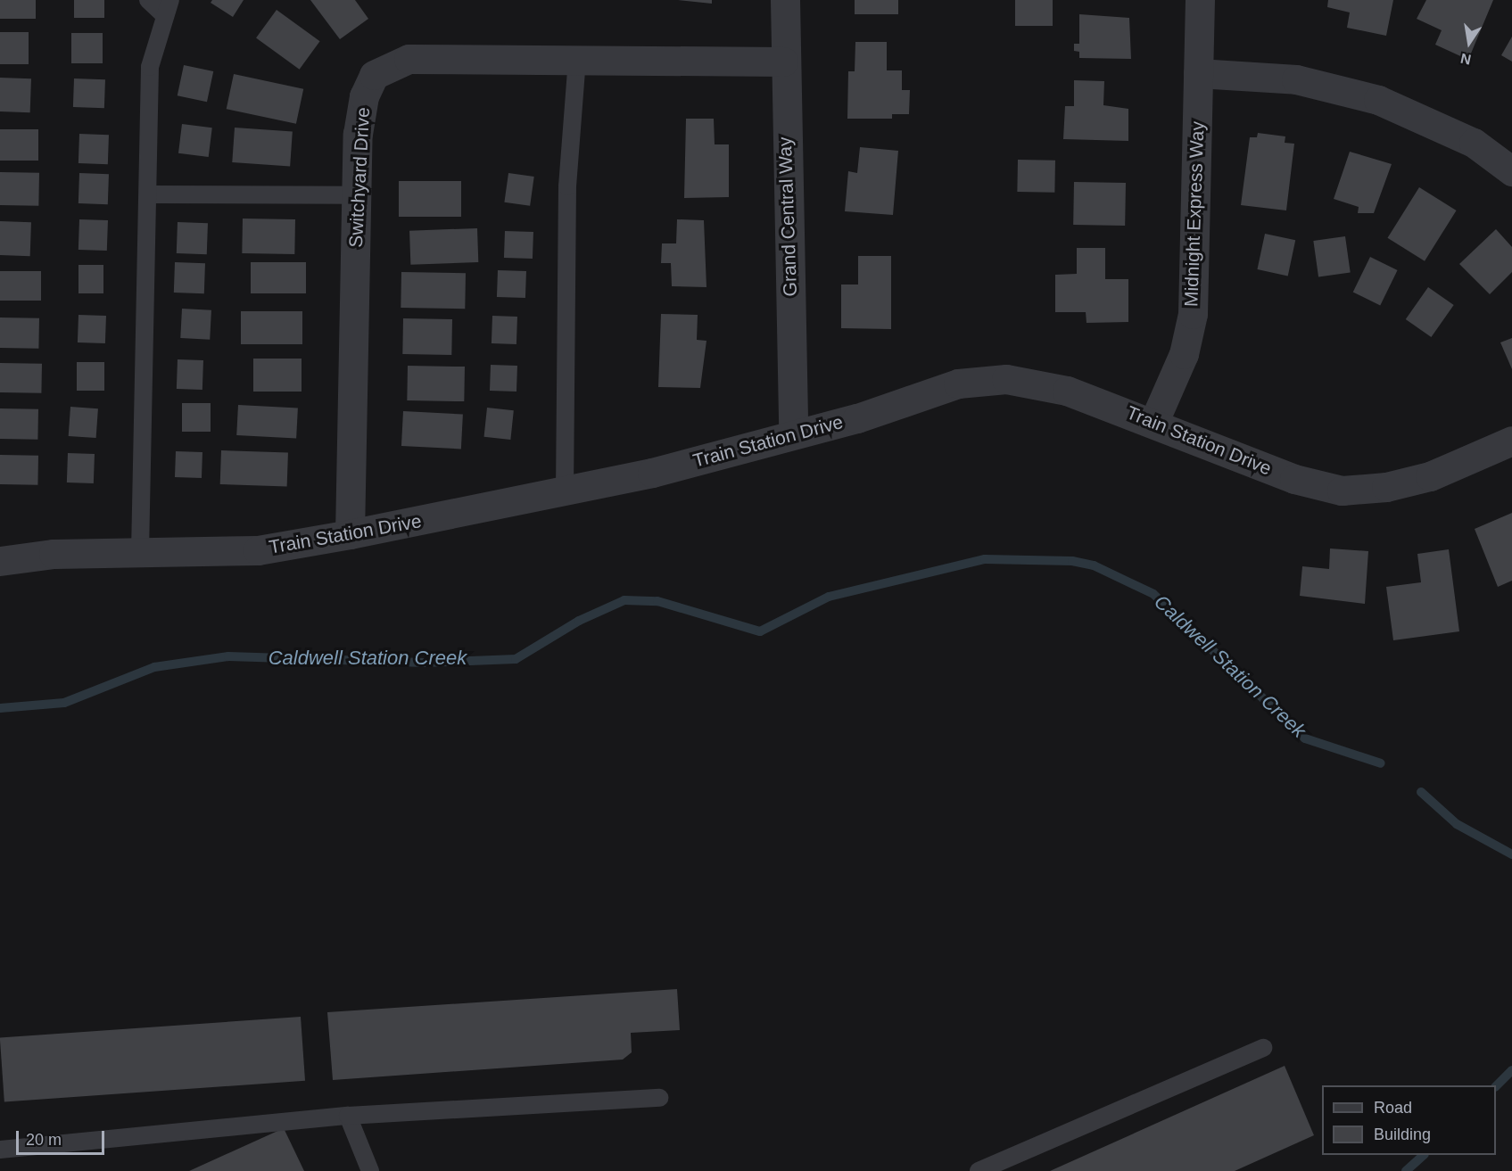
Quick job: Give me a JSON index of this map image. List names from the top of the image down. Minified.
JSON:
{"streets":{"street":["Switchyard Drive","Midnight Express Way","Grand Central Way","Train Station Drive"]},"crossings":[["Switchyard Drive","Grand Central Way"],["Switchyard Drive","Train Station Drive"],["Midnight Express Way","Train Station Drive"],["Grand Central Way","Train Station Drive"]],"water":["Caldwell Station Creek"],"legend":["Road","Building"],"scale_bar":"20 m","north":"bottom"}
